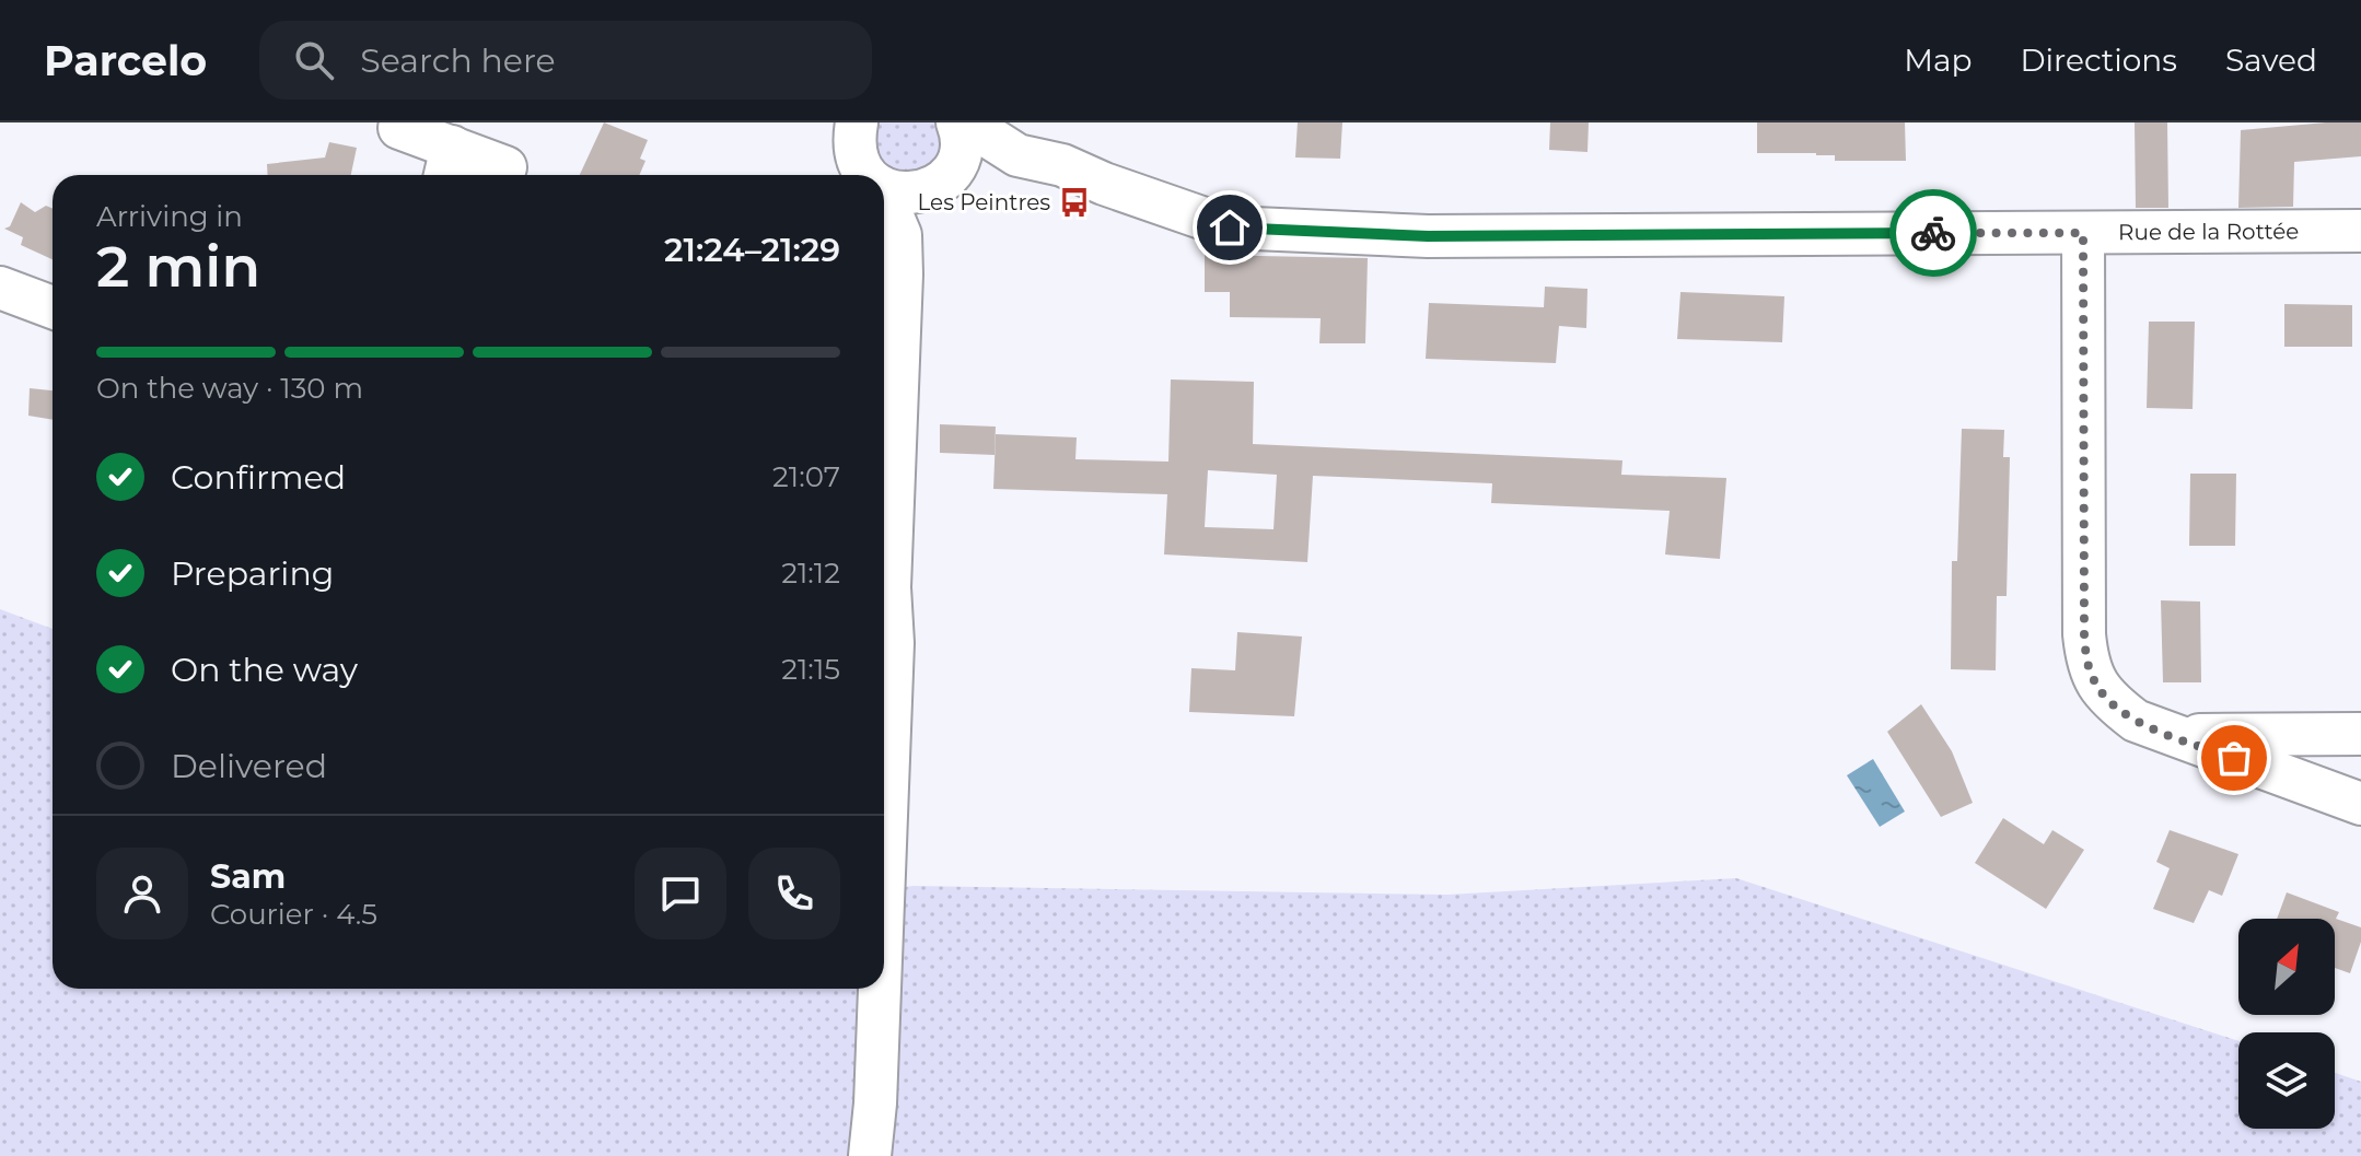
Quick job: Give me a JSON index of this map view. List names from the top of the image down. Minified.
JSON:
{"streets":{"street":["Rue de la Rottée"]},"places":{"bus stop":["Les Peintres"]},"north":"top right","page":{"header":"Parcelo","search":"Search here","nav":["Map","Directions","Saved"],"heading":["2 min","Arriving in","21:24–21:29"],"panel":["Sam","Courier · 4.5"],"bar":"On the way · 130 m","list":[["Confirmed","21:07"],["Preparing","21:12"],["On the way","21:15"],"Delivered"]}}
